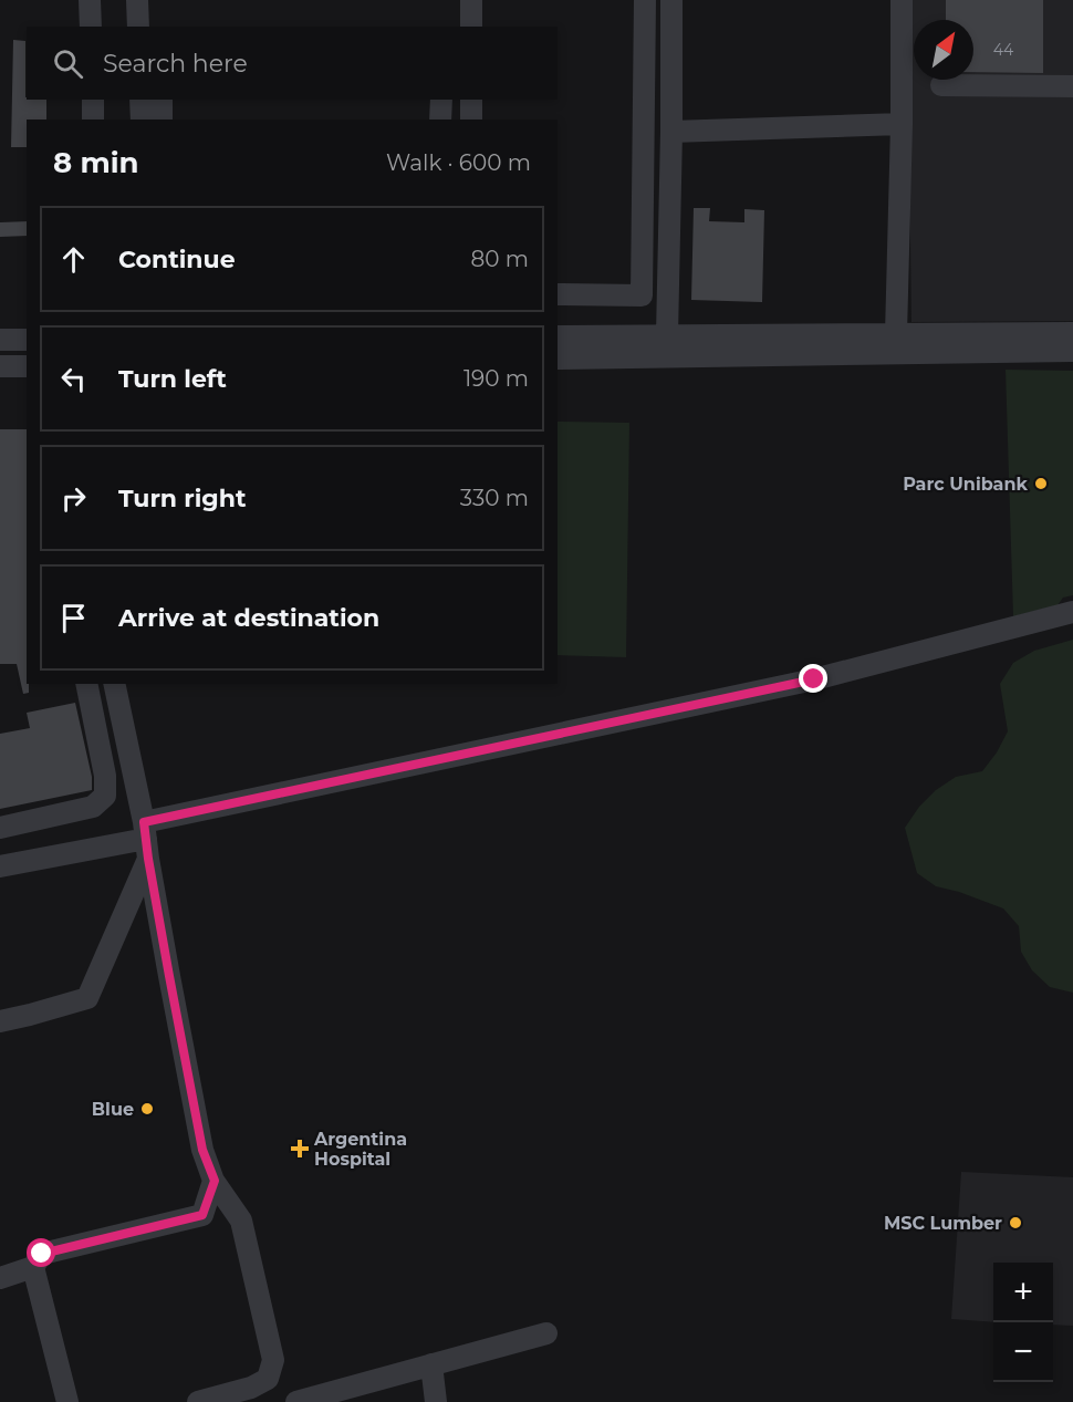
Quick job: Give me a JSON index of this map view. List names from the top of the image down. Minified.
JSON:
{"places":{"other":["Parc Unibank","Blue","MSC Lumber"],"health":["Argentina Hospital"]},"house_numbers":["44"],"north":"top right","page":{"search":"Search here","heading":["8 min","Walk · 600 m"],"list":[["Continue","80 m"],["Turn left","190 m"],["Turn right","330 m"],"Arrive at destination"],"map_buttons":["+","−"]}}
